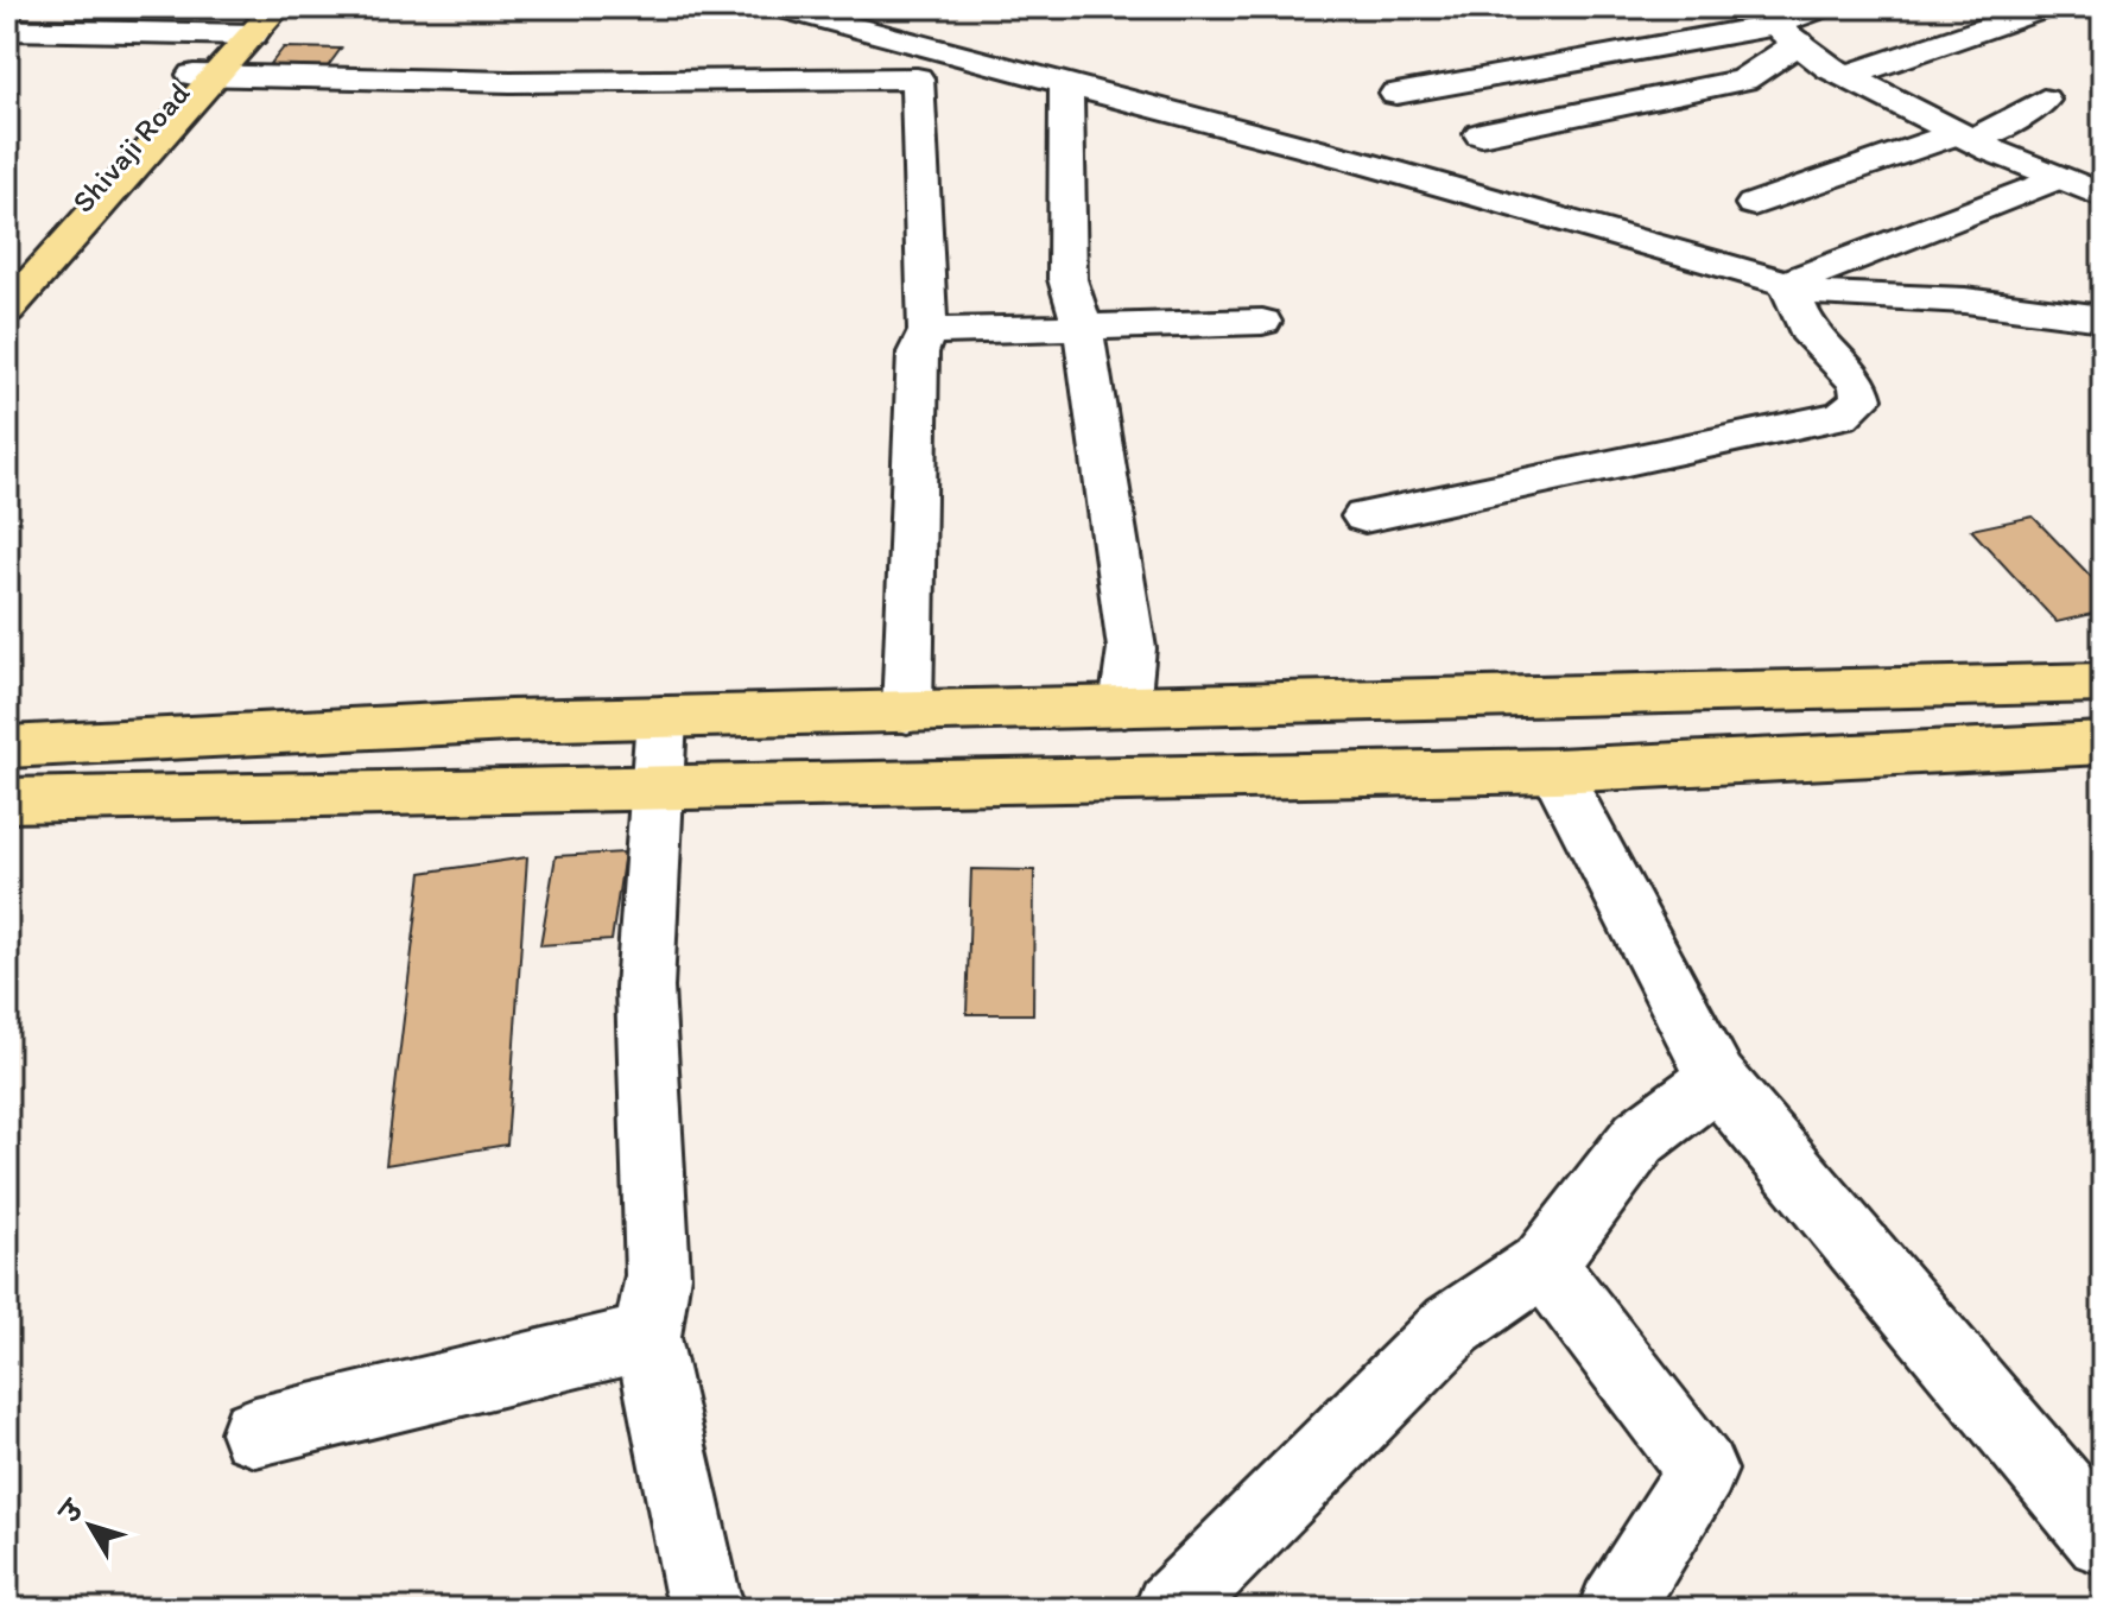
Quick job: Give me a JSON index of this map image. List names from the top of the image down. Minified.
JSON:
{"streets":{"main road":["Shivaji Road"]},"north":"top left"}
